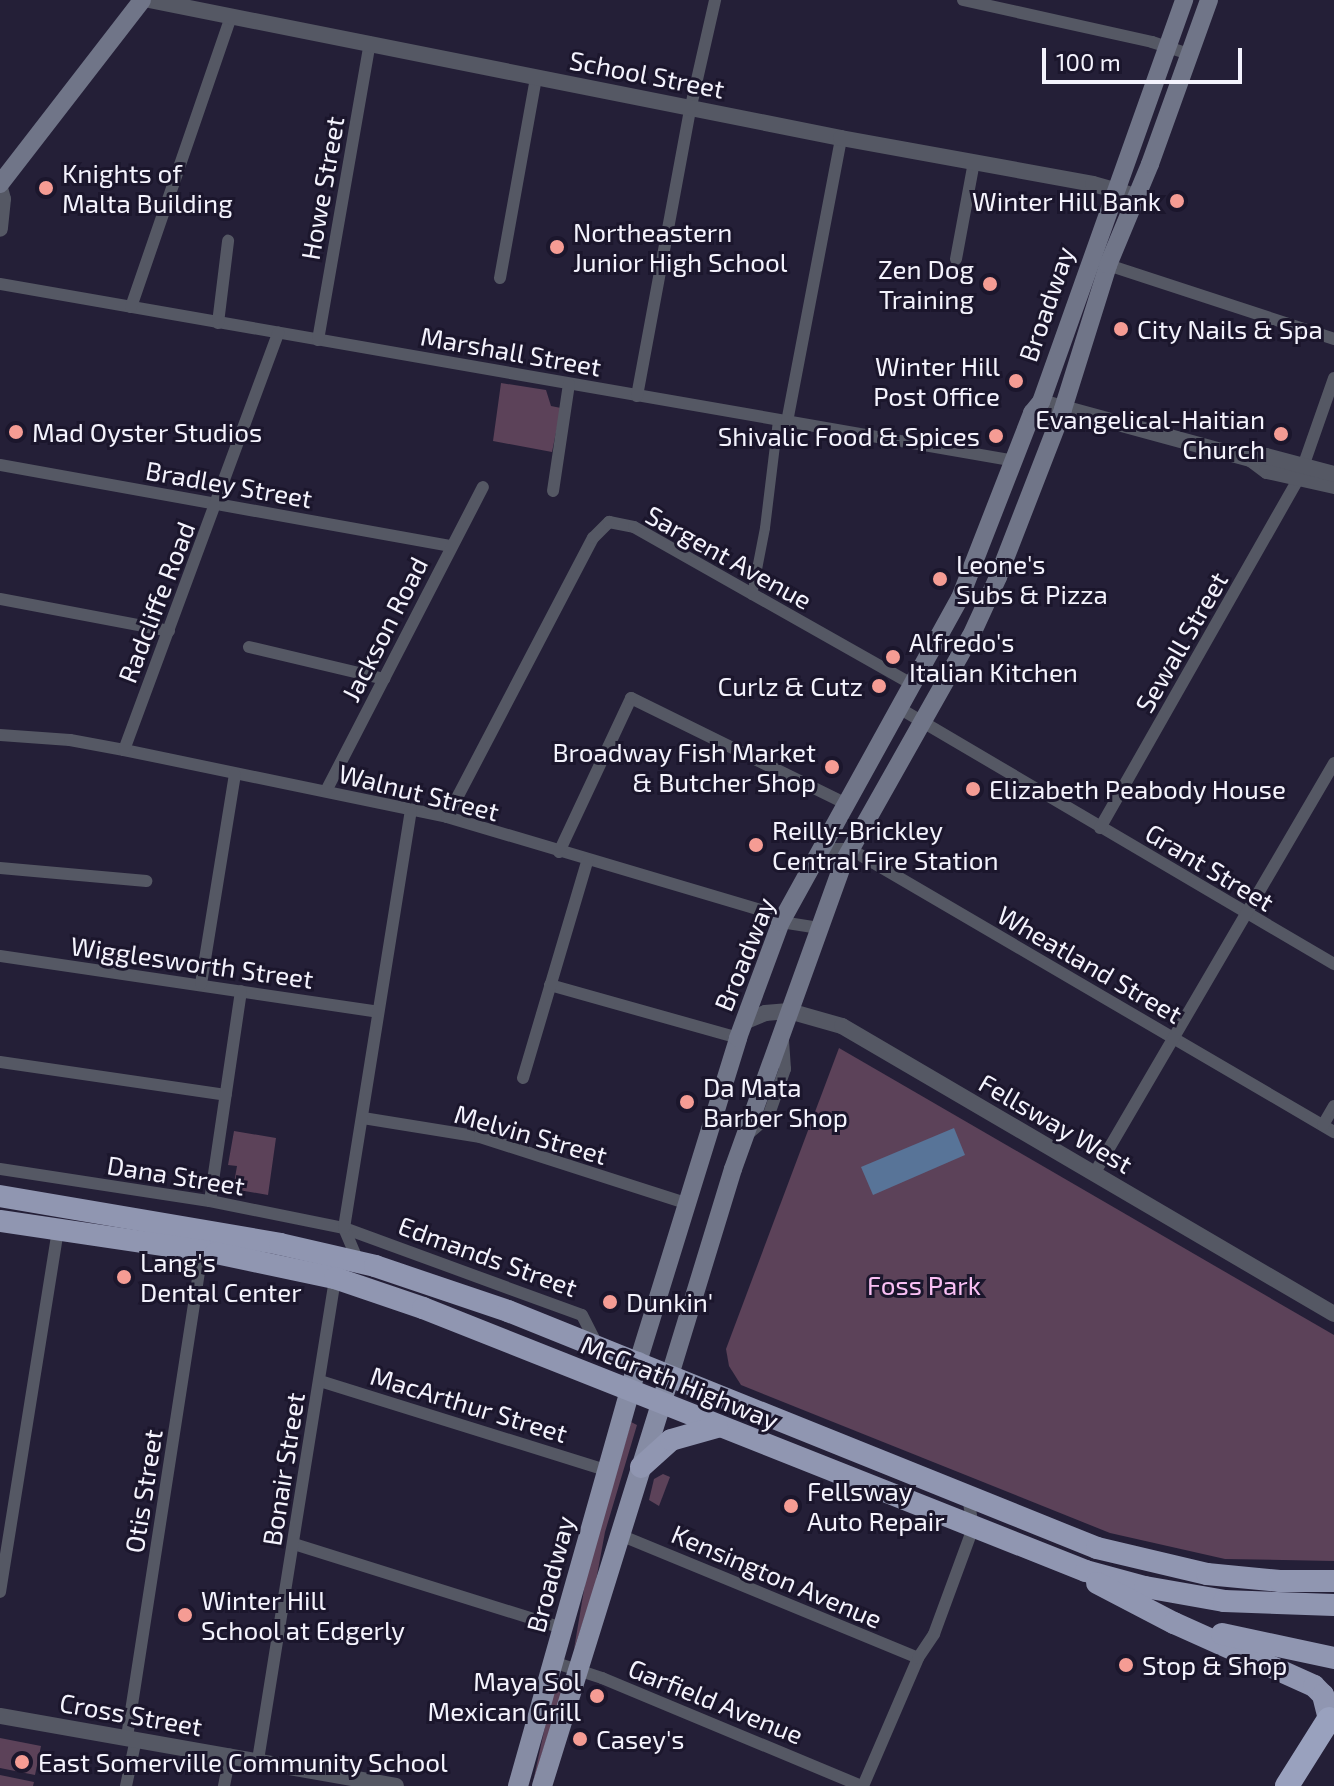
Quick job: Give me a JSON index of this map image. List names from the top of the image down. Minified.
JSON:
{"streets":{"highway":["McGrath Highway"],"main road":["Broadway"],"street":["School Street","Howe Street","Marshall Street","Bradley Street","Sargent Avenue","Radcliffe Road","Jackson Road","Sewall Street","Walnut Street","Grant Street","Wigglesworth Street","Wheatland Street","Fellsway West","Melvin Street","Dana Street","Edmands Street","MacArthur Street","Bonair Street","Otis Street","Kensington Avenue","Garfield Avenue","Cross Street"]},"crossings":[["School Street","Howe Street"],["School Street","Broadway"],["Howe Street","Marshall Street"],["Broadway","Marshall Street"],["Broadway","Sargent Avenue"],["Broadway","Walnut Street"],["Broadway","Grant Street"],["Broadway","Wheatland Street"],["Broadway","Fellsway West"],["Broadway","Melvin Street"],["Broadway","McGrath Highway"],["Broadway","MacArthur Street"],["Broadway","Kensington Avenue"],["Broadway","Garfield Avenue"],["Marshall Street","Radcliffe Road"],["Bradley Street","Radcliffe Road"],["Bradley Street","Jackson Road"],["Sargent Avenue","Walnut Street"],["Radcliffe Road","Walnut Street"],["Jackson Road","Walnut Street"],["Sewall Street","Grant Street"],["Dana Street","Edmands Street"],["Edmands Street","McGrath Highway"],["McGrath Highway","Bonair Street"],["McGrath Highway","Otis Street"],["MacArthur Street","Bonair Street"],["Bonair Street","Cross Street"],["Otis Street","Cross Street"]],"parks":["Foss Park"],"places":["Knights of Malta Building","Winter Hill Bank","Northeastern Junior High School","Zen Dog Training","City Nails & Spa","Winter Hill Post Office","Mad Oyster Studios","Evangelical-Haitian Church","Shivalic Food & Spices","Leone's Subs & Pizza","Alfredo's Italian Kitchen","Curlz & Cutz","Broadway Fish Market & Butcher Shop","Elizabeth Peabody House","Reilly-Brickley Central Fire Station","Da Mata Barber Shop","Lang's Dental Center","Dunkin'","Fellsway Auto Repair","Winter Hill School at Edgerly","Stop & Shop","Maya Sol Mexican Grill","Casey's","East Somerville Community School"],"scale_bar":"100 m"}
